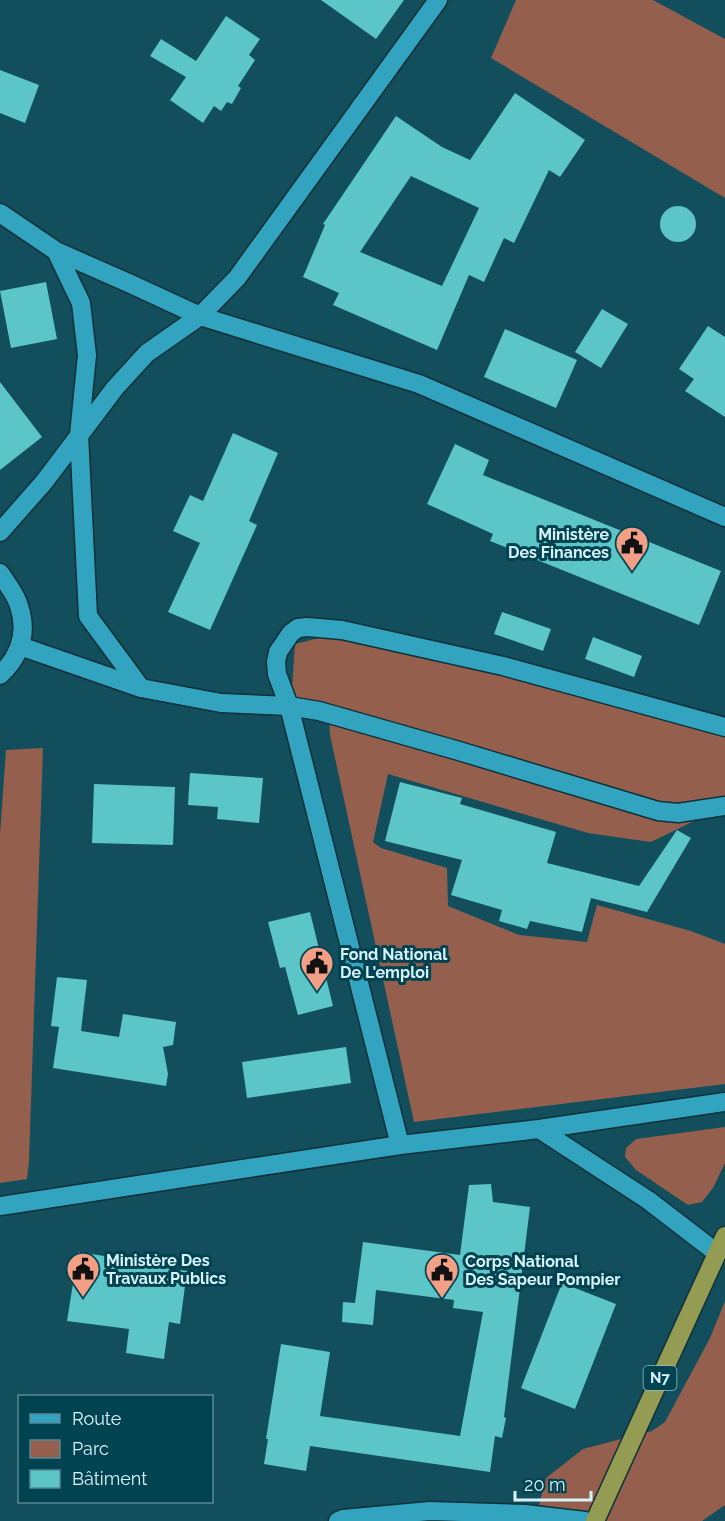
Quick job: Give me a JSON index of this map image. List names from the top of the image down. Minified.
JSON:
{"streets":{"highway":["N7"]},"places":{"public building":["Ministère Des Finances","Fond National De L'emploi","Ministère Des Travaux Publics","Corps National Des Sapeur Pompier"]},"legend":["Route","Parc","Bâtiment"],"scale_bar":"20 m"}
